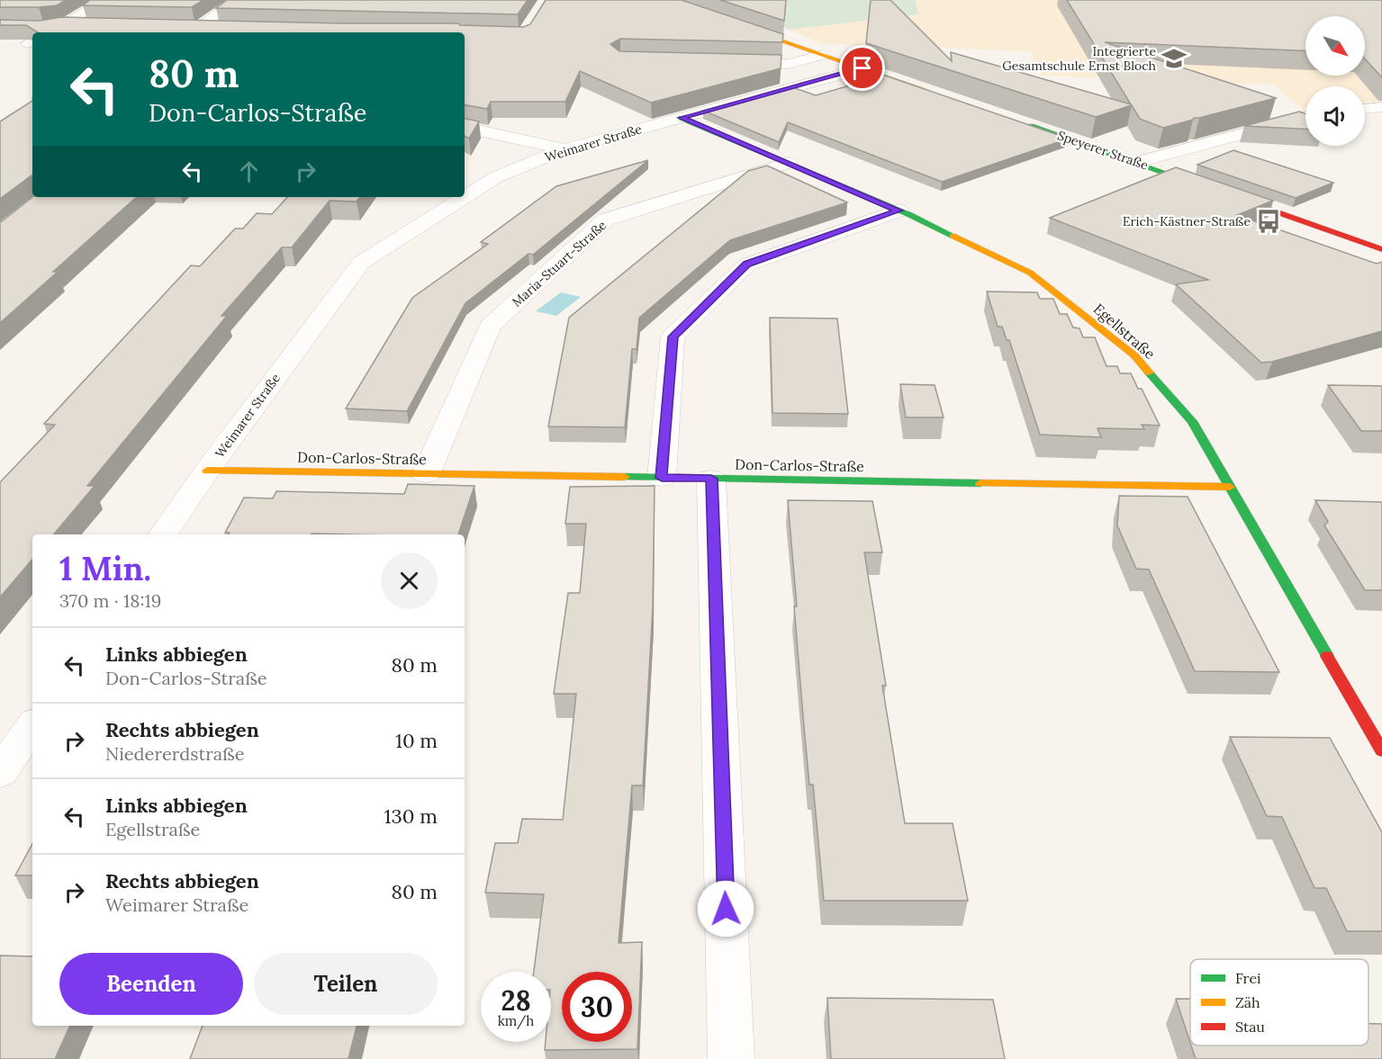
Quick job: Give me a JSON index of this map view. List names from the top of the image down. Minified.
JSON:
{"streets":{"street":["Weimarer Straße","Speyerer Straße","Maria-Stuart-Straße","Egellstraße","Don-Carlos-Straße"]},"crossings":[["Weimarer Straße","Egellstraße"],["Weimarer Straße","Don-Carlos-Straße"],["Maria-Stuart-Straße","Egellstraße"],["Maria-Stuart-Straße","Don-Carlos-Straße"],["Egellstraße","Don-Carlos-Straße"]],"places":{"school or university":["Integrierte Gesamtschule Ernst Bloch"],"bus stop":["Erich-Kästner-Straße"]},"legend":["Frei","Zäh","Stau"],"north":"bottom right","page":{"turn":["80 m","Don-Carlos-Straße"],"heading":["1 Min.","370 m · 18:19"],"list":[{"name":"Links abbiegen","note":"Don-Carlos-Straße","value":"80 m"},{"name":"Rechts abbiegen","note":"Niedererdstraße","value":"10 m"},{"name":"Links abbiegen","note":"Egellstraße","value":"130 m"},{"name":"Rechts abbiegen","note":"Weimarer Straße","value":"80 m"}],"buttons":["Beenden","Teilen"],"speed":"28 km/h","limit":"30"}}
